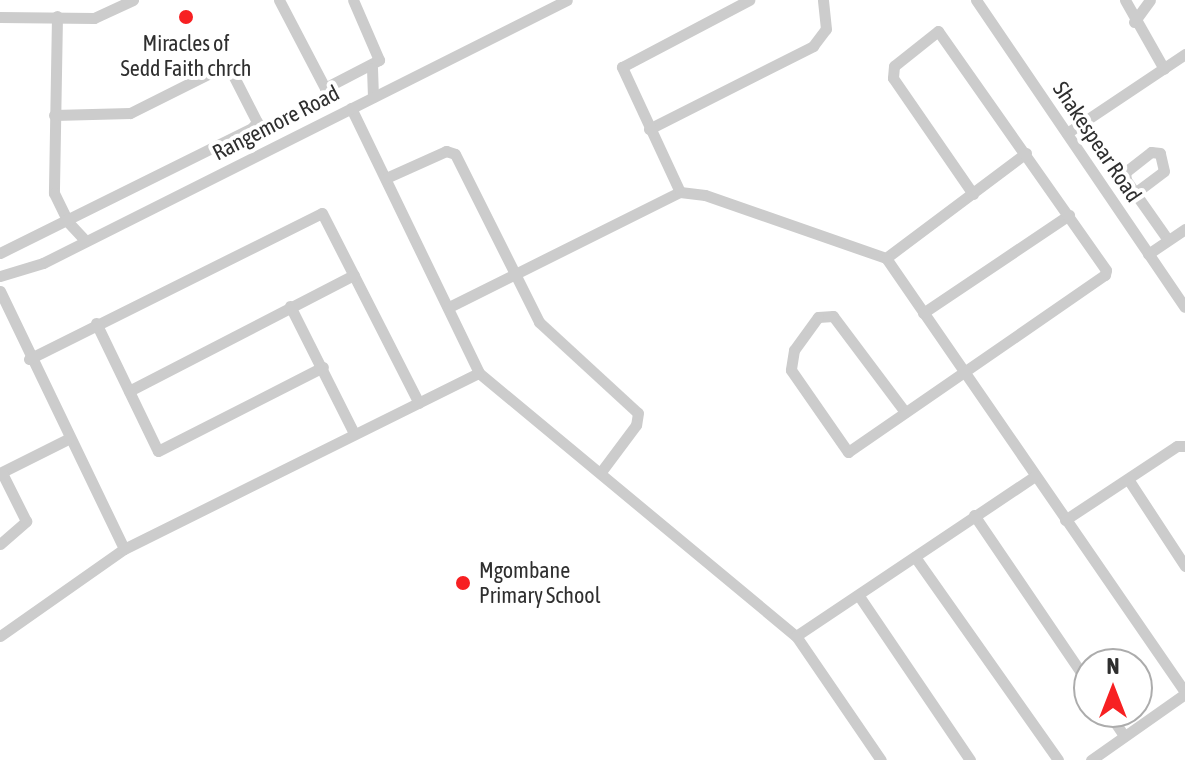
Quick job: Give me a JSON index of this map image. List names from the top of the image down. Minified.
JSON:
{"streets":{"street":["Rangemore Road","Shakespear Road"]},"places":["Miracles of Sedd Faith chrch","Mgombane Primary School"],"north":"top"}
